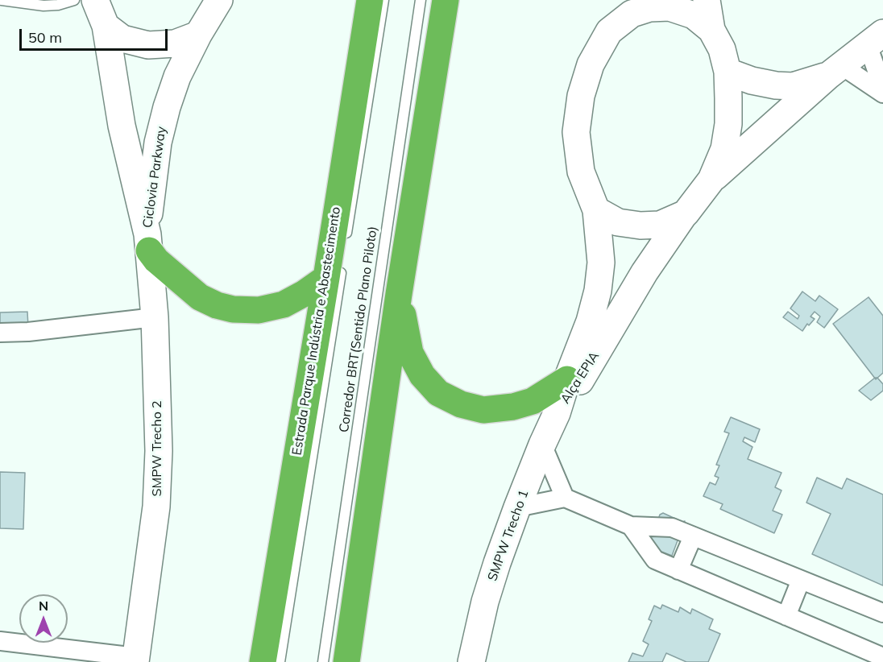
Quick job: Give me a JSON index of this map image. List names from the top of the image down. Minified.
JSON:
{"streets":{"highway":["Estrada Parque Indústria e Abastecimento"],"street":["Ciclovia Parkway","Alça EPIA","SMPW Trecho 2","SMPW Trecho 1"],"lane":["Corredor BRT(Sentido Plano Piloto)"]},"crossings":[["Ciclovia Parkway","SMPW Trecho 2"],["Alça EPIA","SMPW Trecho 1"]],"scale_bar":"50 m","north":"top"}
